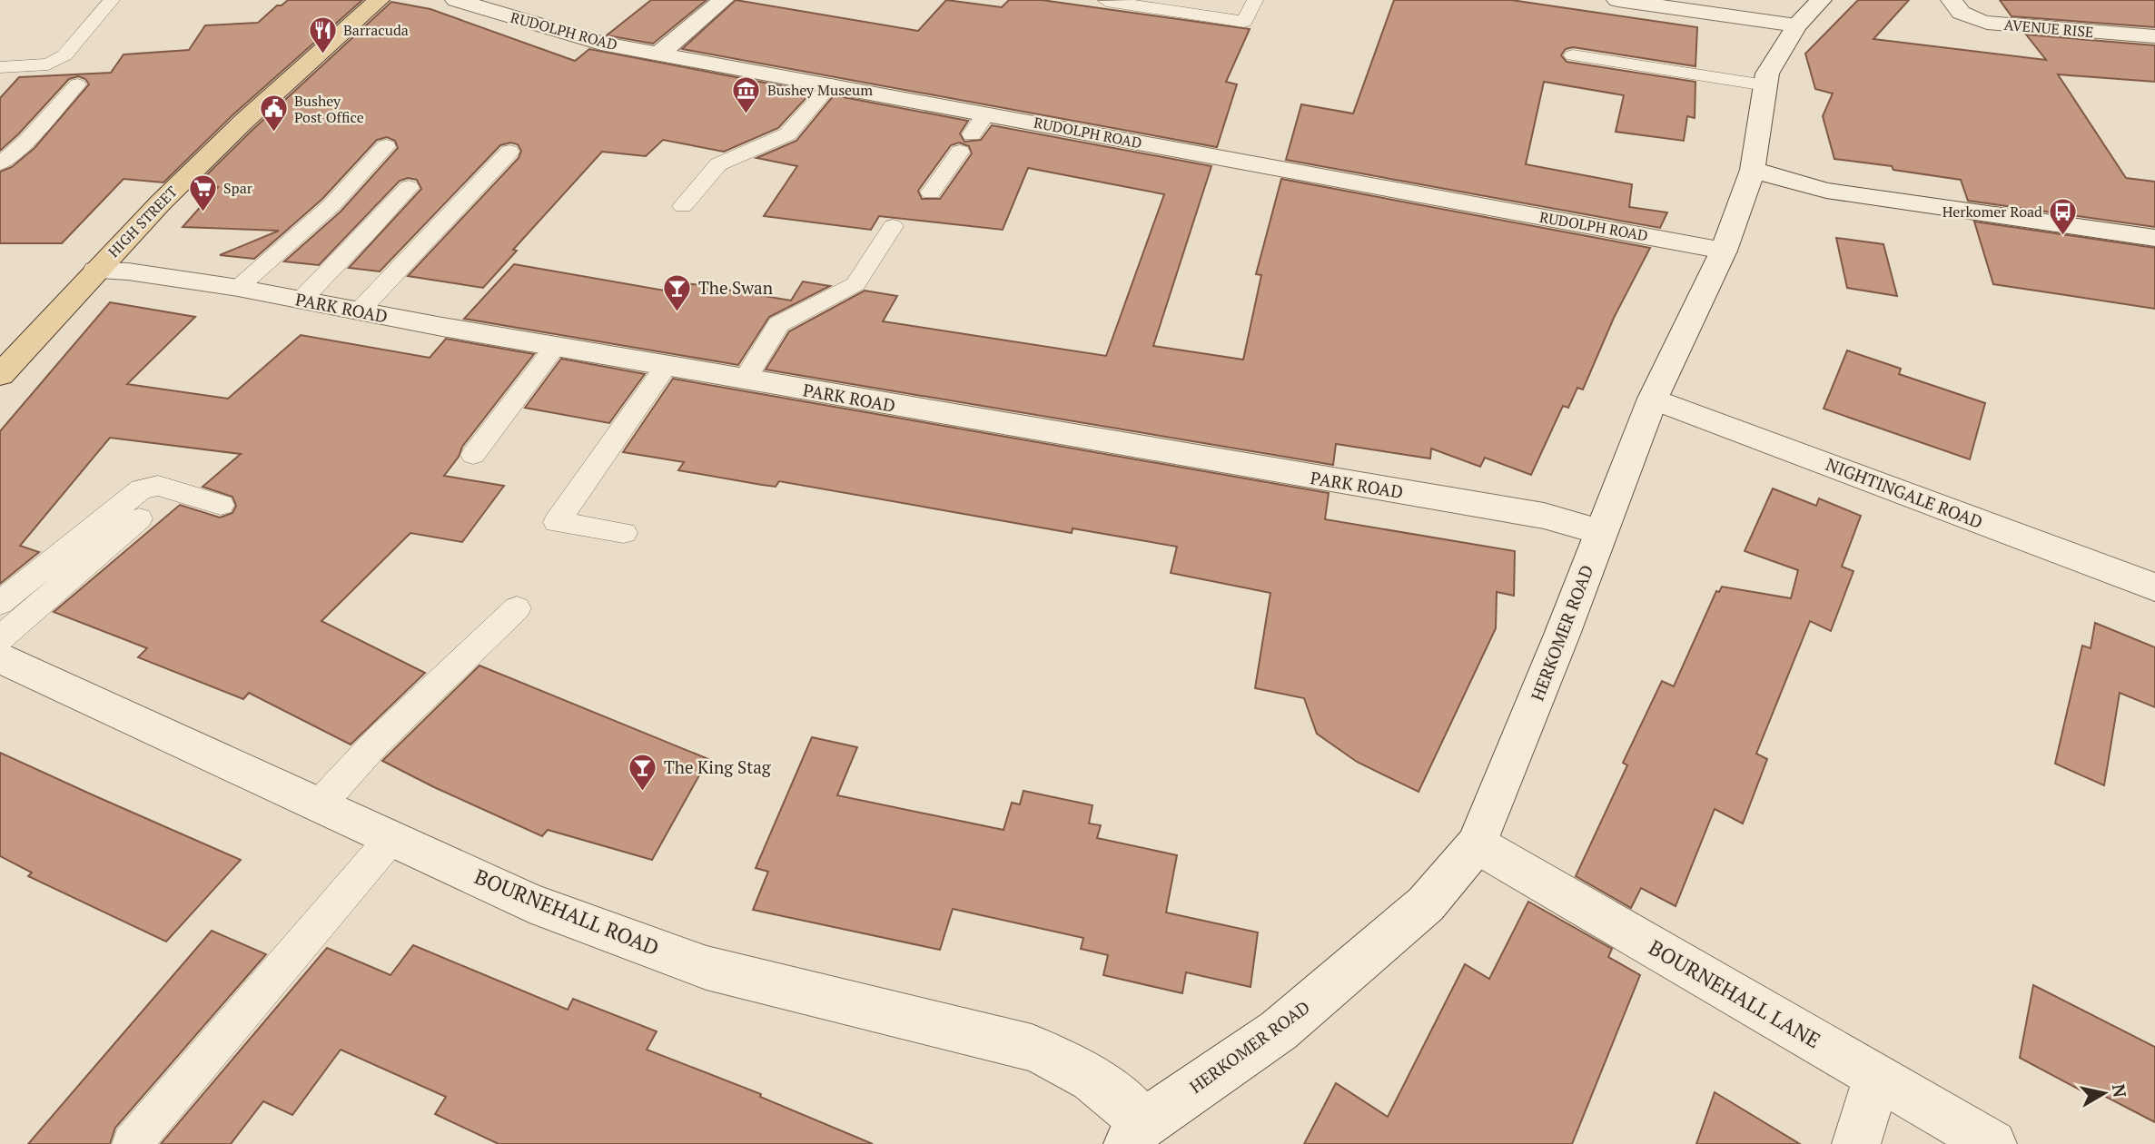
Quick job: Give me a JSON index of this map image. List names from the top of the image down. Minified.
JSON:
{"streets":{"main road":["HIGH STREET"],"street":["AVENUE RISE","RUDOLPH ROAD","PARK ROAD","NIGHTINGALE ROAD","HERKOMER ROAD","BOURNEHALL ROAD","BOURNEHALL LANE"]},"crossings":[["RUDOLPH ROAD","HERKOMER ROAD"],["HIGH STREET","PARK ROAD"],["PARK ROAD","HERKOMER ROAD"],["NIGHTINGALE ROAD","HERKOMER ROAD"],["HERKOMER ROAD","BOURNEHALL ROAD"],["HERKOMER ROAD","BOURNEHALL LANE"]],"places":{"restaurant":["Barracuda"],"museum":["Bushey Museum"],"public building":["Bushey Post Office"],"supermarket":["Spar"],"bus stop":["Herkomer Road"],"bar":["The Swan","The King Stag"]},"north":"right"}
